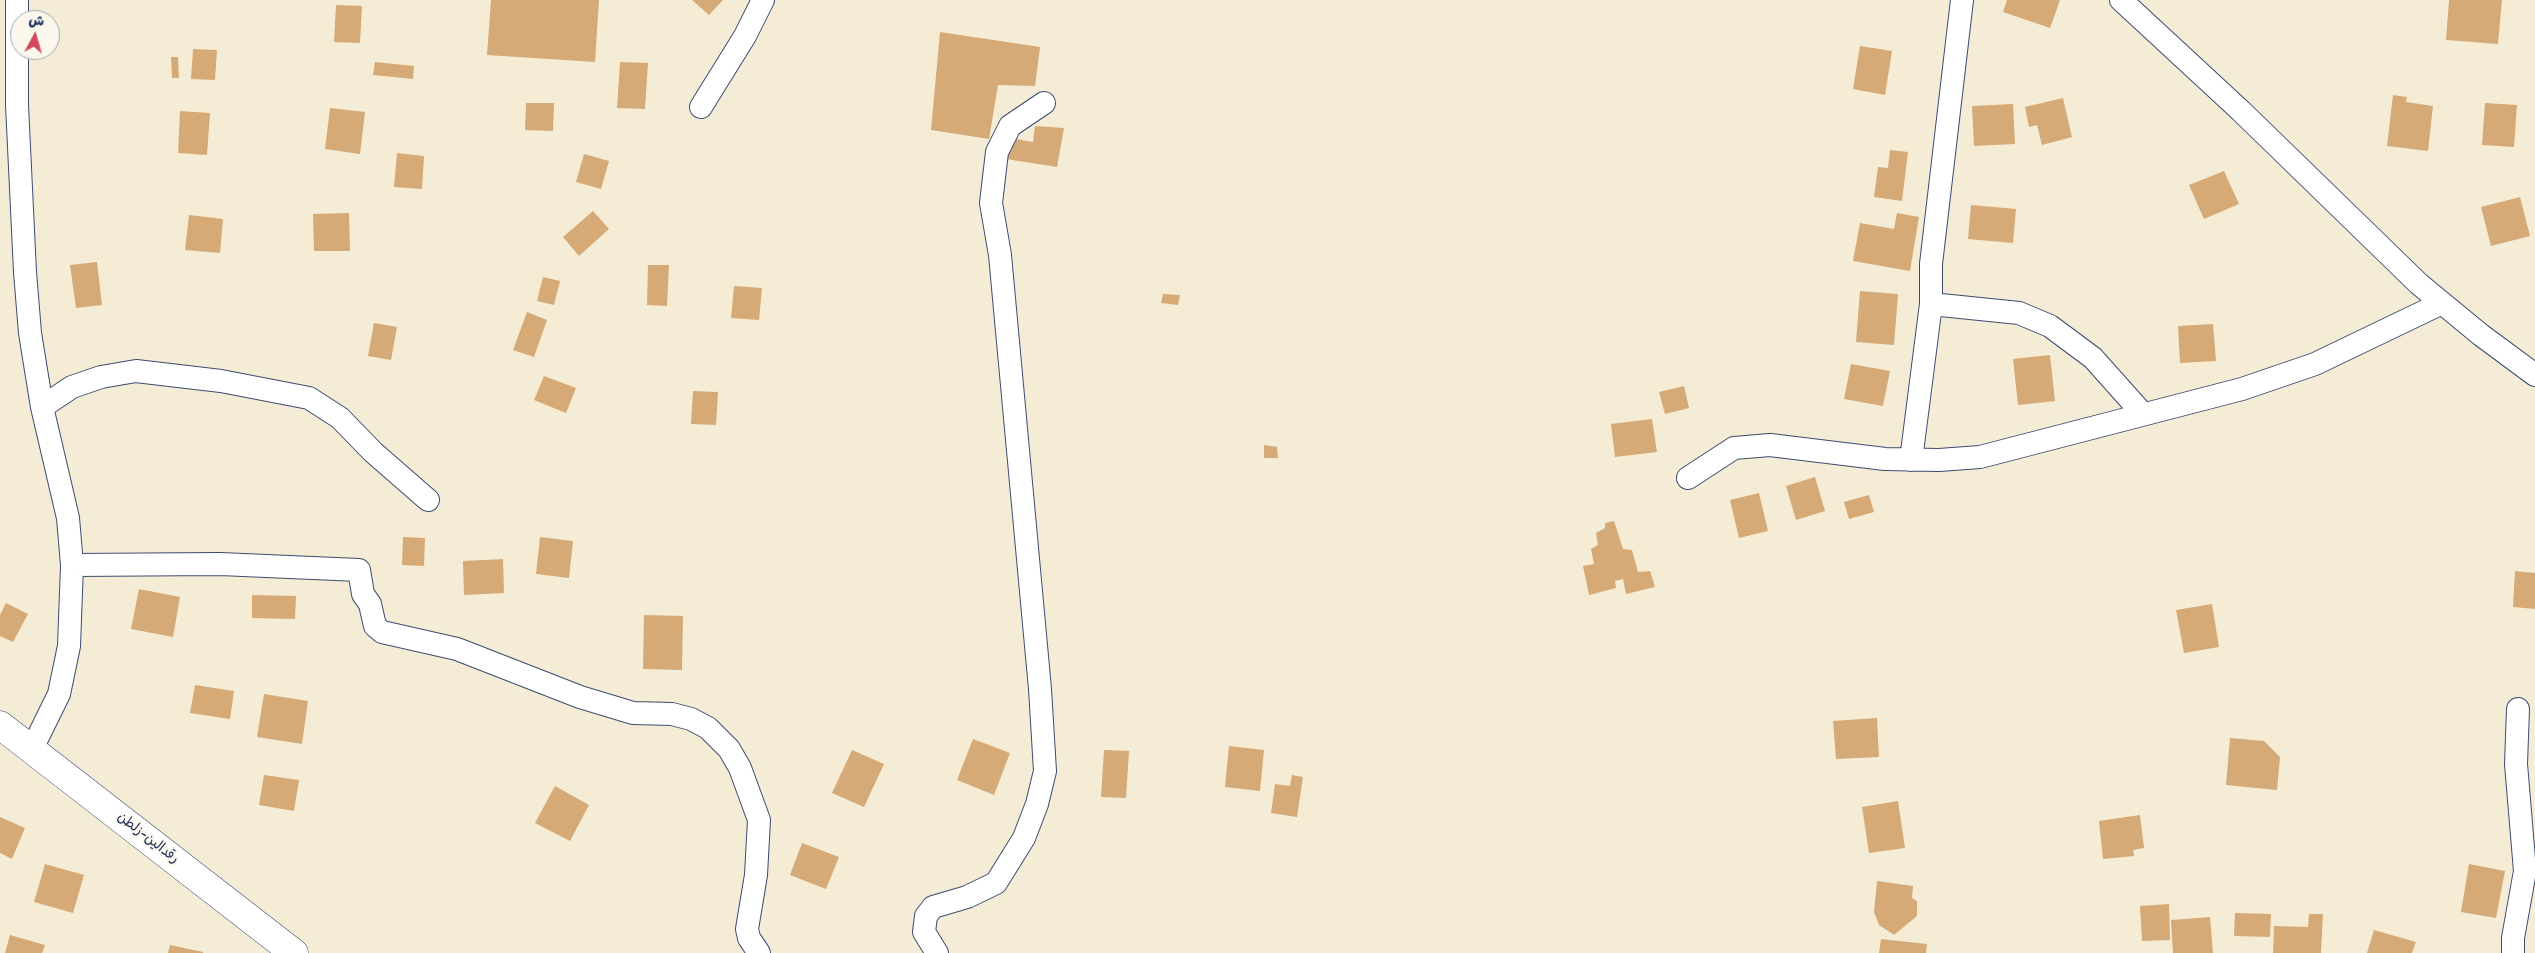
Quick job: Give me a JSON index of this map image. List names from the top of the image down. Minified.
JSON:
{"streets":{"main road":["رقدالين-زلطن"]},"north":"top"}
